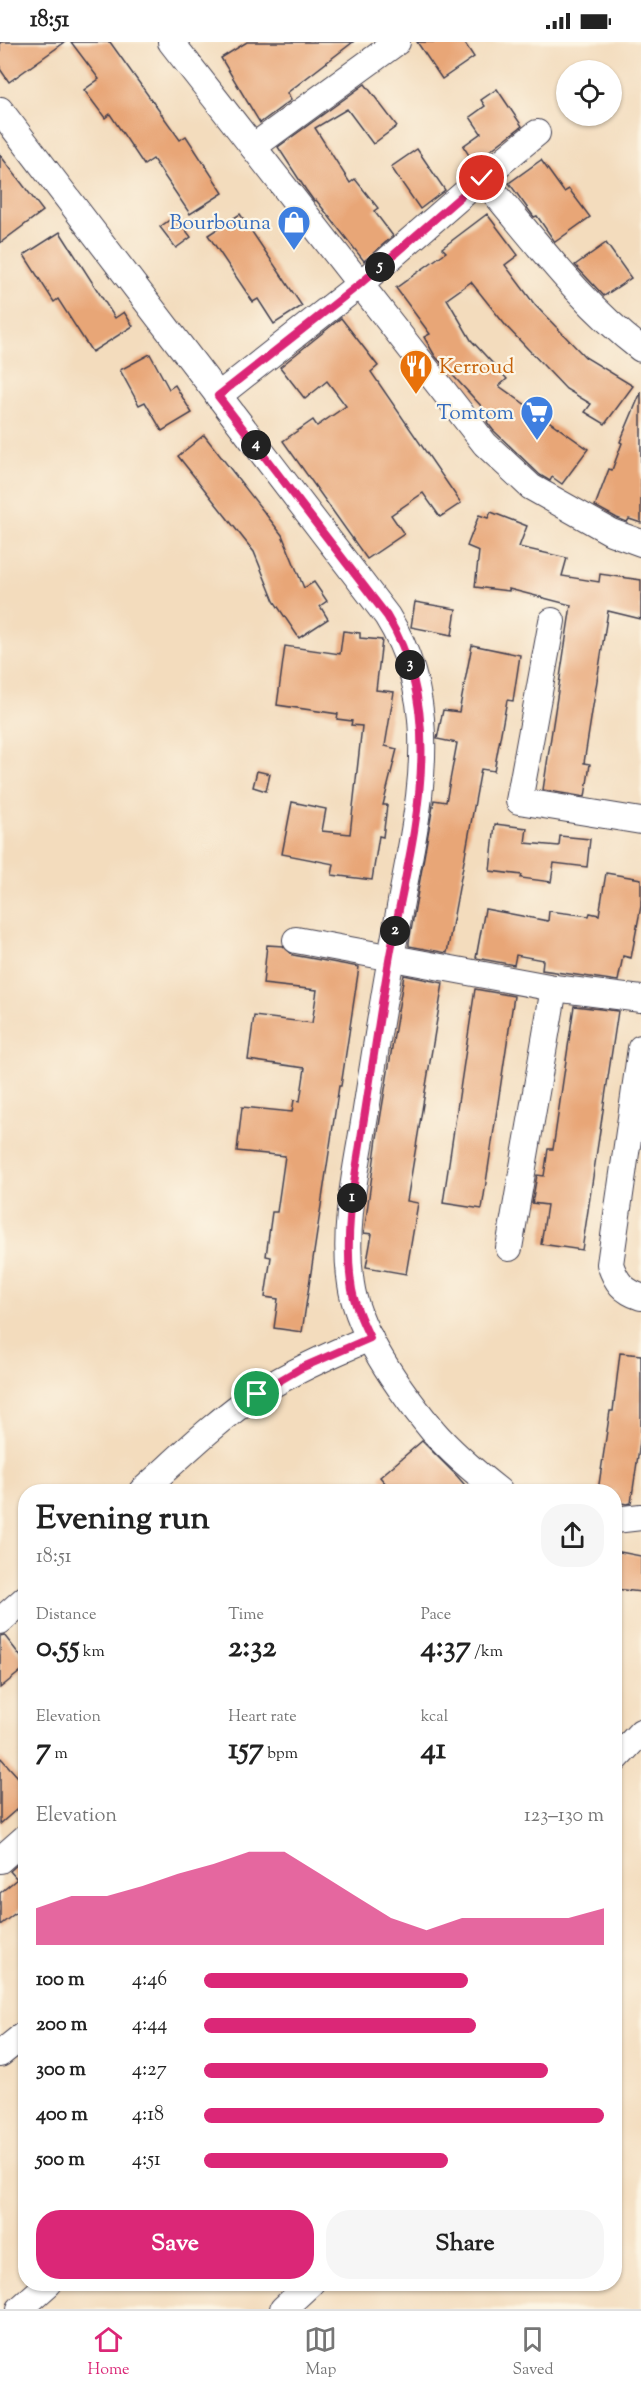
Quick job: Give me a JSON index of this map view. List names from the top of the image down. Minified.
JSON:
{"places":{"shop":["Bourbouna"],"restaurant":["Kerroud"],"supermarket":["Tomtom"]},"page":{"status":"18:51","pins":["5","4","3","2","1"],"heading":["Evening run","18:51"],"stats":[["Distance","0.55 km"],["Time","2:32"],["Pace","4:37 /km"],["Elevation","7 m"],["Heart rate","157 bpm"],["kcal","41"]],"chart":["Elevation","123–130 m"],"list":[{"name":"100 m","note":"4:46"},{"name":"200 m","note":"4:44"},{"name":"300 m","note":"4:27"},{"name":"400 m","note":"4:18"},{"name":"500 m","note":"4:51"}],"buttons":["Save","Share"],"tabs":["Home","Map","Saved"]}}
